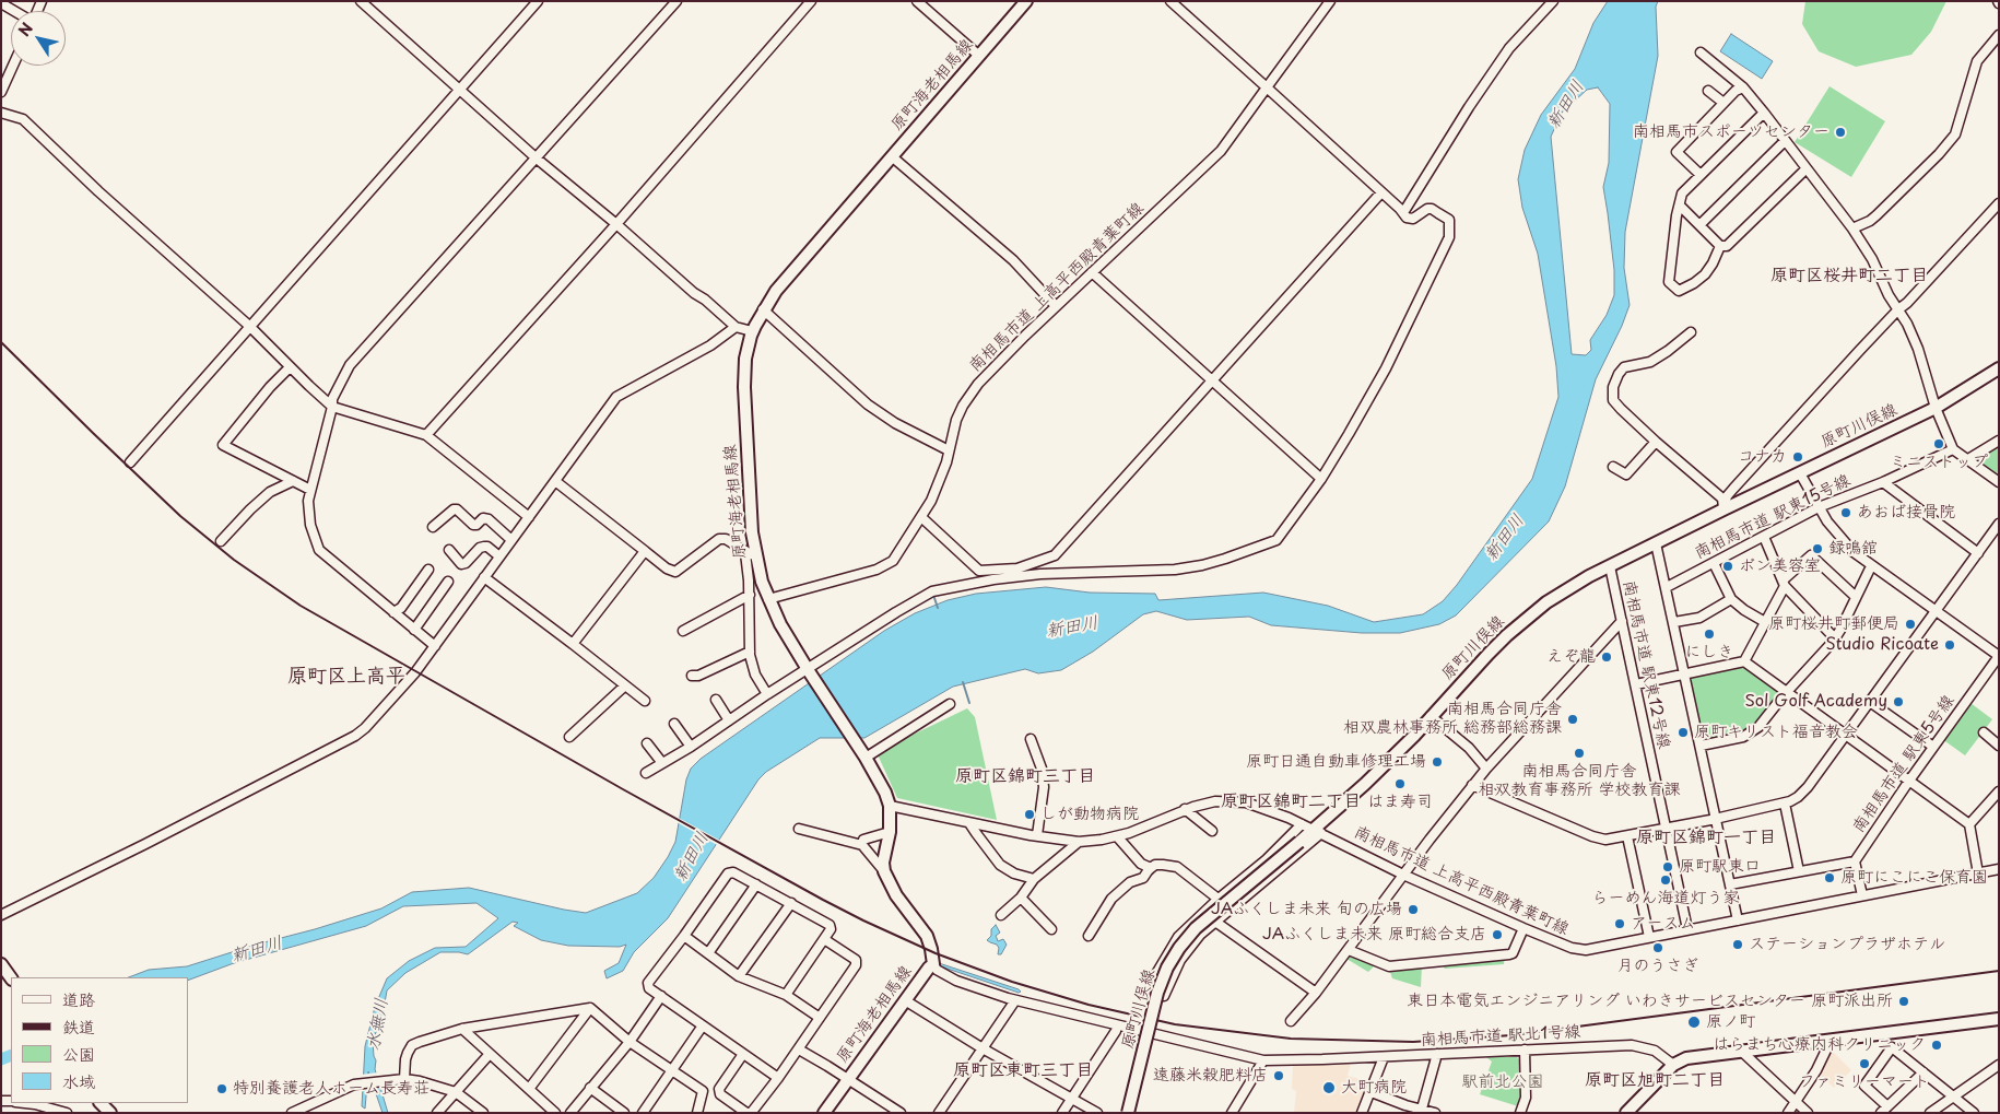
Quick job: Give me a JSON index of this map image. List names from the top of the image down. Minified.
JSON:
{"streets":{"main road":["原町海老相馬線","原町川俣線"],"street":["南相馬市道 上高平西殿青葉町線","南相馬市道 駅東15号線","南相馬市道 駅東12号線","南相馬市道 駅東5号線","南相馬市道 駅北1号線"]},"crossings":[["原町海老相馬線","南相馬市道 上高平西殿青葉町線"],["原町海老相馬線","南相馬市道 駅北1号線"],["南相馬市道 上高平西殿青葉町線","原町川俣線"],["南相馬市道 上高平西殿青葉町線","南相馬市道 駅東12号線"],["原町川俣線","南相馬市道 駅東12号線"]],"districts":["原町区桜井町二丁目","原町区上高平","原町区錦町三丁目","原町区錦町二丁目","原町区錦町一丁目","原町区東町三丁目","原町区旭町二丁目"],"water":["新田川","水無川"],"parks":["駅前北公園"],"places":["南相馬市スポーツセンター","ミニストップ","コナカ","あおば接骨院","録鳴舘","ボン美容室","原町桜井町郵便局","にしき","Studio Ricoate","えぞ龍","Sol Golf Academy","南相馬合同庁舎 相双農林事務所 総務部総務課","原町キリスト福音教会","南相馬合同庁舎 相双教育事務所 学校教育課","原町日通自動車修理工場","はま寿司","しが動物病院","原町駅東口","原町にこにこ保育園","らーめん海道灯う家","JAふくしま未来 旬の広場","アースム","JAふくしま未来 原町総合支店","ステーションプラザホテル","月のうさぎ","東日本電気エンジニアリング いわきサービスセンター 原町派出所","原ノ町","はらまち心療内科クリニック","ファミリーマート","遠藤米穀肥料店","大町病院","特別養護老人ホーム長寿荘"],"legend":["道路","鉄道","公園","水域"],"north":"top left"}
